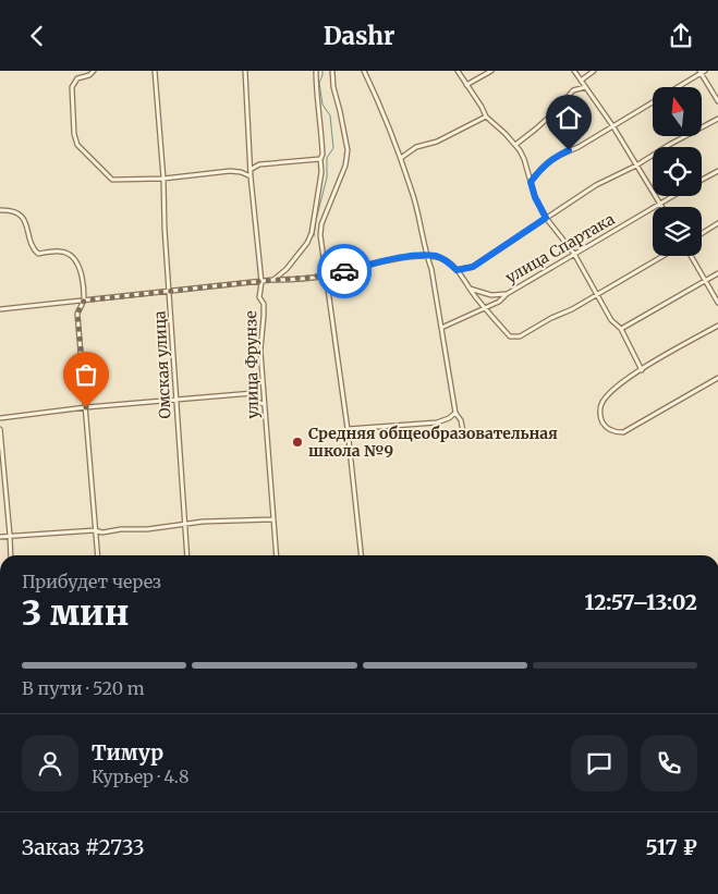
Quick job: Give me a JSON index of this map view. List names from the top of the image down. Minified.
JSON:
{"streets":{"street":["улица Спартака","Омская улица","улица Фрунзе"]},"places":["Средняя общеобразовательная школа №9"],"north":"top","page":{"header":"Dashr","heading":["3 мин","Прибудет через","12:57–13:02"],"panel":["Тимур","Курьер · 4.8","Заказ #2733","517 ₽"],"bar":"В пути · 520 m"}}
